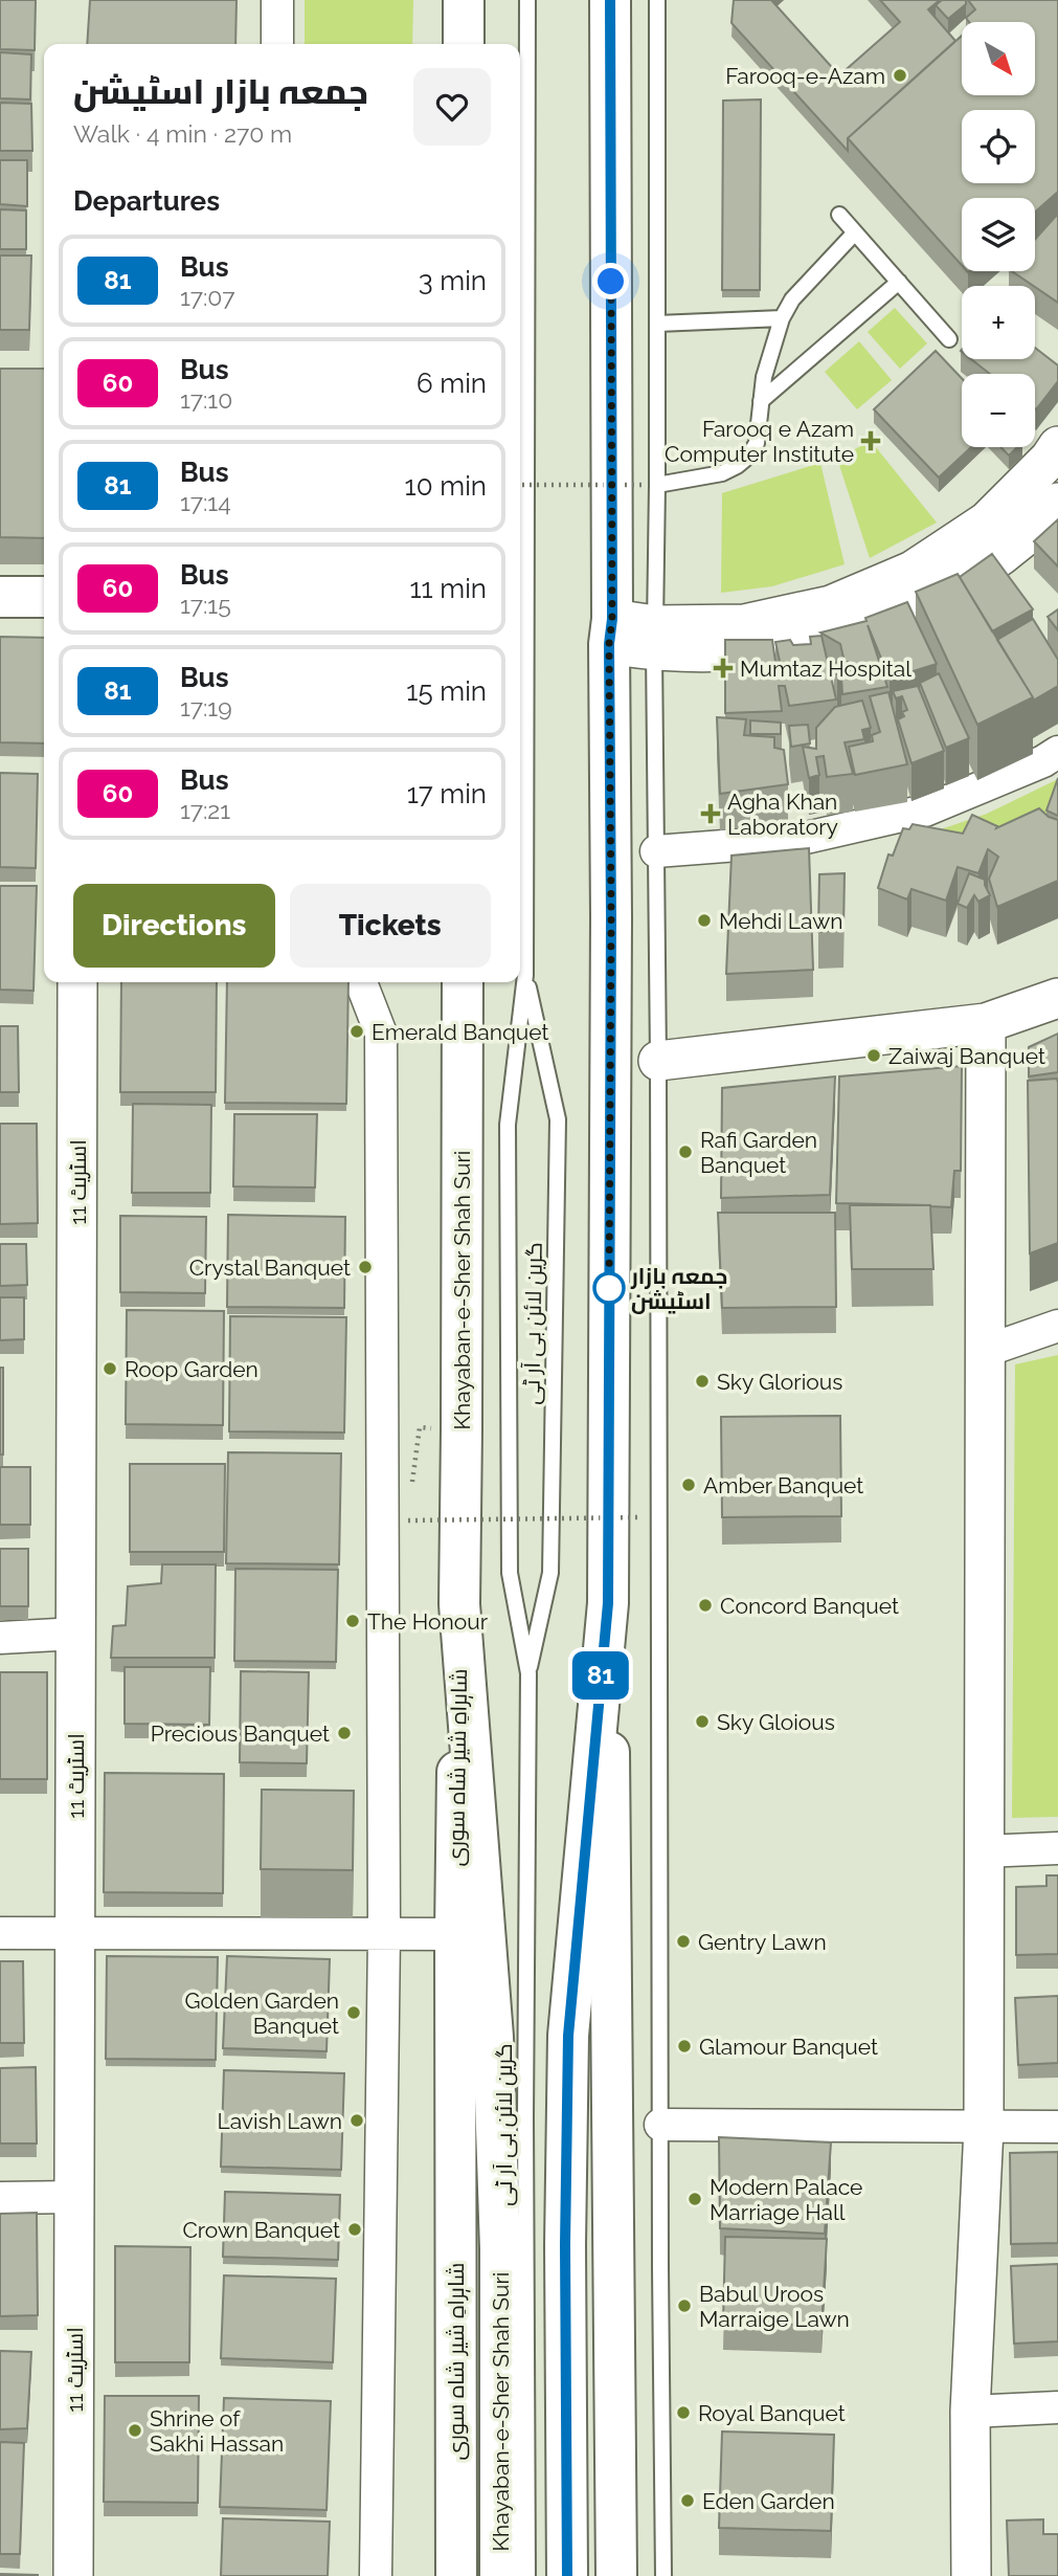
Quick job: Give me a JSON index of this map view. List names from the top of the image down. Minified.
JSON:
{"streets":{"main road":["Khayaban-e-Sher Shah Suri","شاہراہِ شیر شاہ سوری"],"street":["اسٹریٹ 11"],"lane":["گرین لائن بی آر ٹی"]},"crossings":[["Khayaban-e-Sher Shah Suri","شاہراہِ شیر شاہ سوری"]],"places":{"other":["Farooq-e-Azam","Mehdi Lawn","Emerald Banquet","Zaiwaj Banquet","Rafi Garden Banquet","Crystal Banquet","جمعہ بازار اسٹیشن","Roop Garden","Sky Glorious","Amber Banquet","Concord Banquet","The Honour","Sky Gloious","Precious Banquet","Gentry Lawn","Golden Garden Banquet","Glamour Banquet","Lavish Lawn","Modern Palace Marriage Hall","Crown Banquet","Babul Uroos Marraige Lawn","Royal Banquet","Shrine of Sakhi Hassan","Eden Garden"],"health":["Farooq e Azam Computer Institute","Mumtaz Hospital","Agha Khan Laboratory"]},"lines":["bus line 81"],"north":"bottom right","page":{"on_map":"81","map_buttons":["+","−"],"heading":[["جمعہ بازار اسٹیشن","Walk · 4 min · 270 m"],"Departures"],"list":[{"mark":"81","name":"Bus","note":"17:07","value":"3 min"},{"mark":"60","name":"Bus","note":"17:10","value":"6 min"},{"mark":"81","name":"Bus","note":"17:14","value":"10 min"},{"mark":"60","name":"Bus","note":"17:15","value":"11 min"},{"mark":"81","name":"Bus","note":"17:19","value":"15 min"},{"mark":"60","name":"Bus","note":"17:21","value":"17 min"}],"buttons":["Directions","Tickets"]}}
